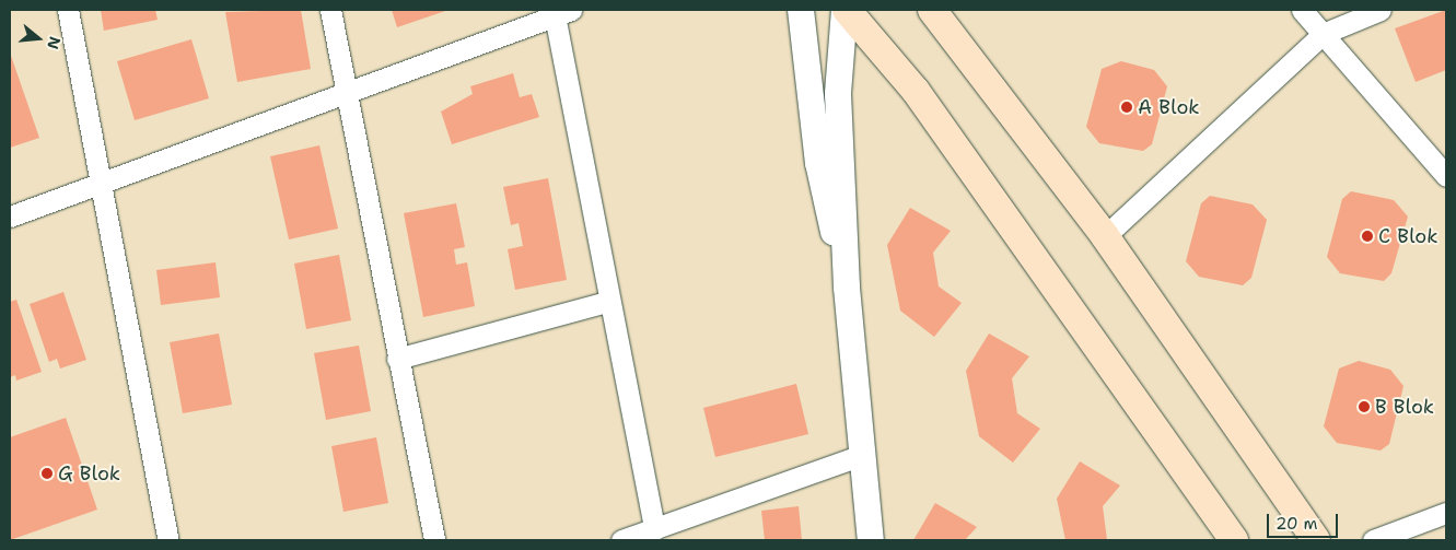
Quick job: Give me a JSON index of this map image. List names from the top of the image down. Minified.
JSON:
{"places":["A Blok","C Blok","B Blok","G Blok"],"scale_bar":"20 m","north":"right"}
